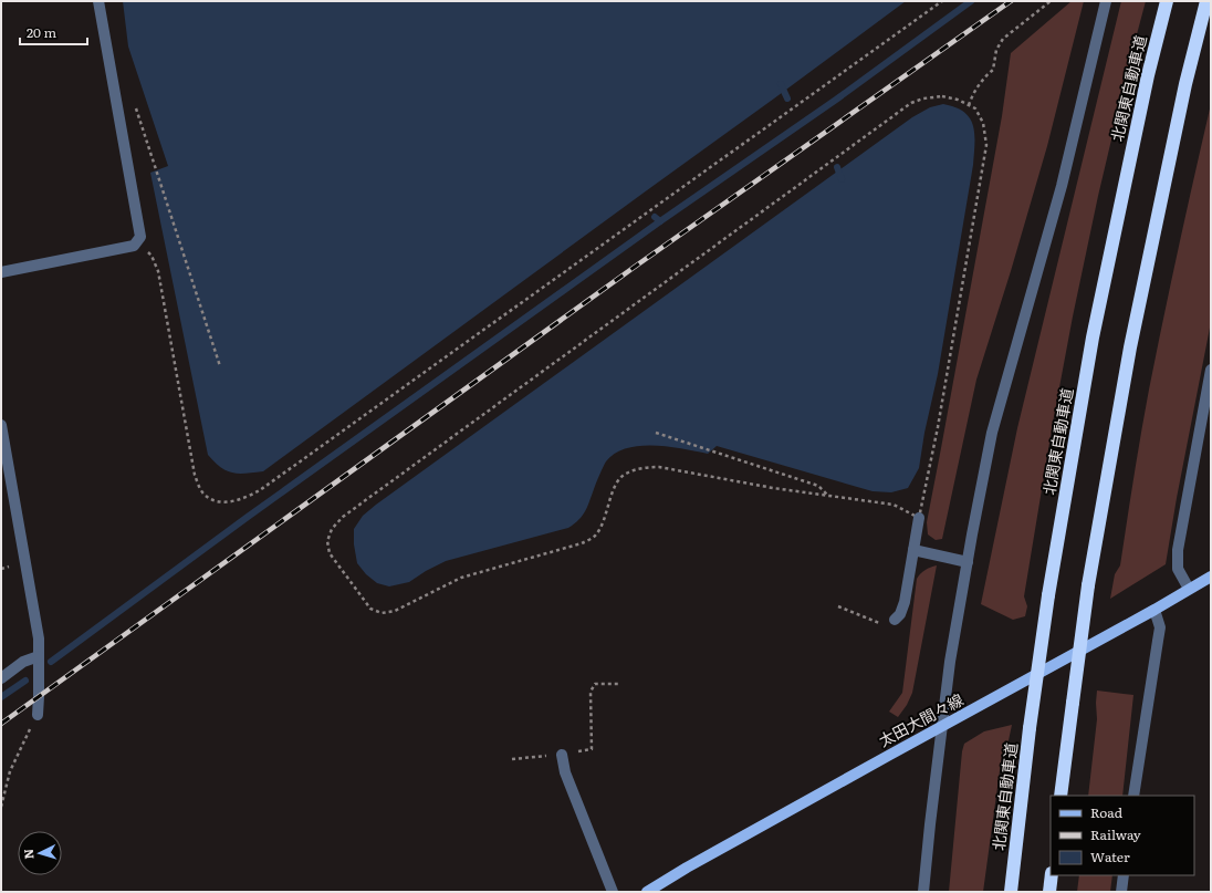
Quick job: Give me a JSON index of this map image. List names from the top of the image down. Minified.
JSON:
{"streets":{"highway":["北関東自動車道"],"main road":["太田大間々線"]},"legend":["Road","Railway","Water"],"scale_bar":"20 m","north":"left"}
